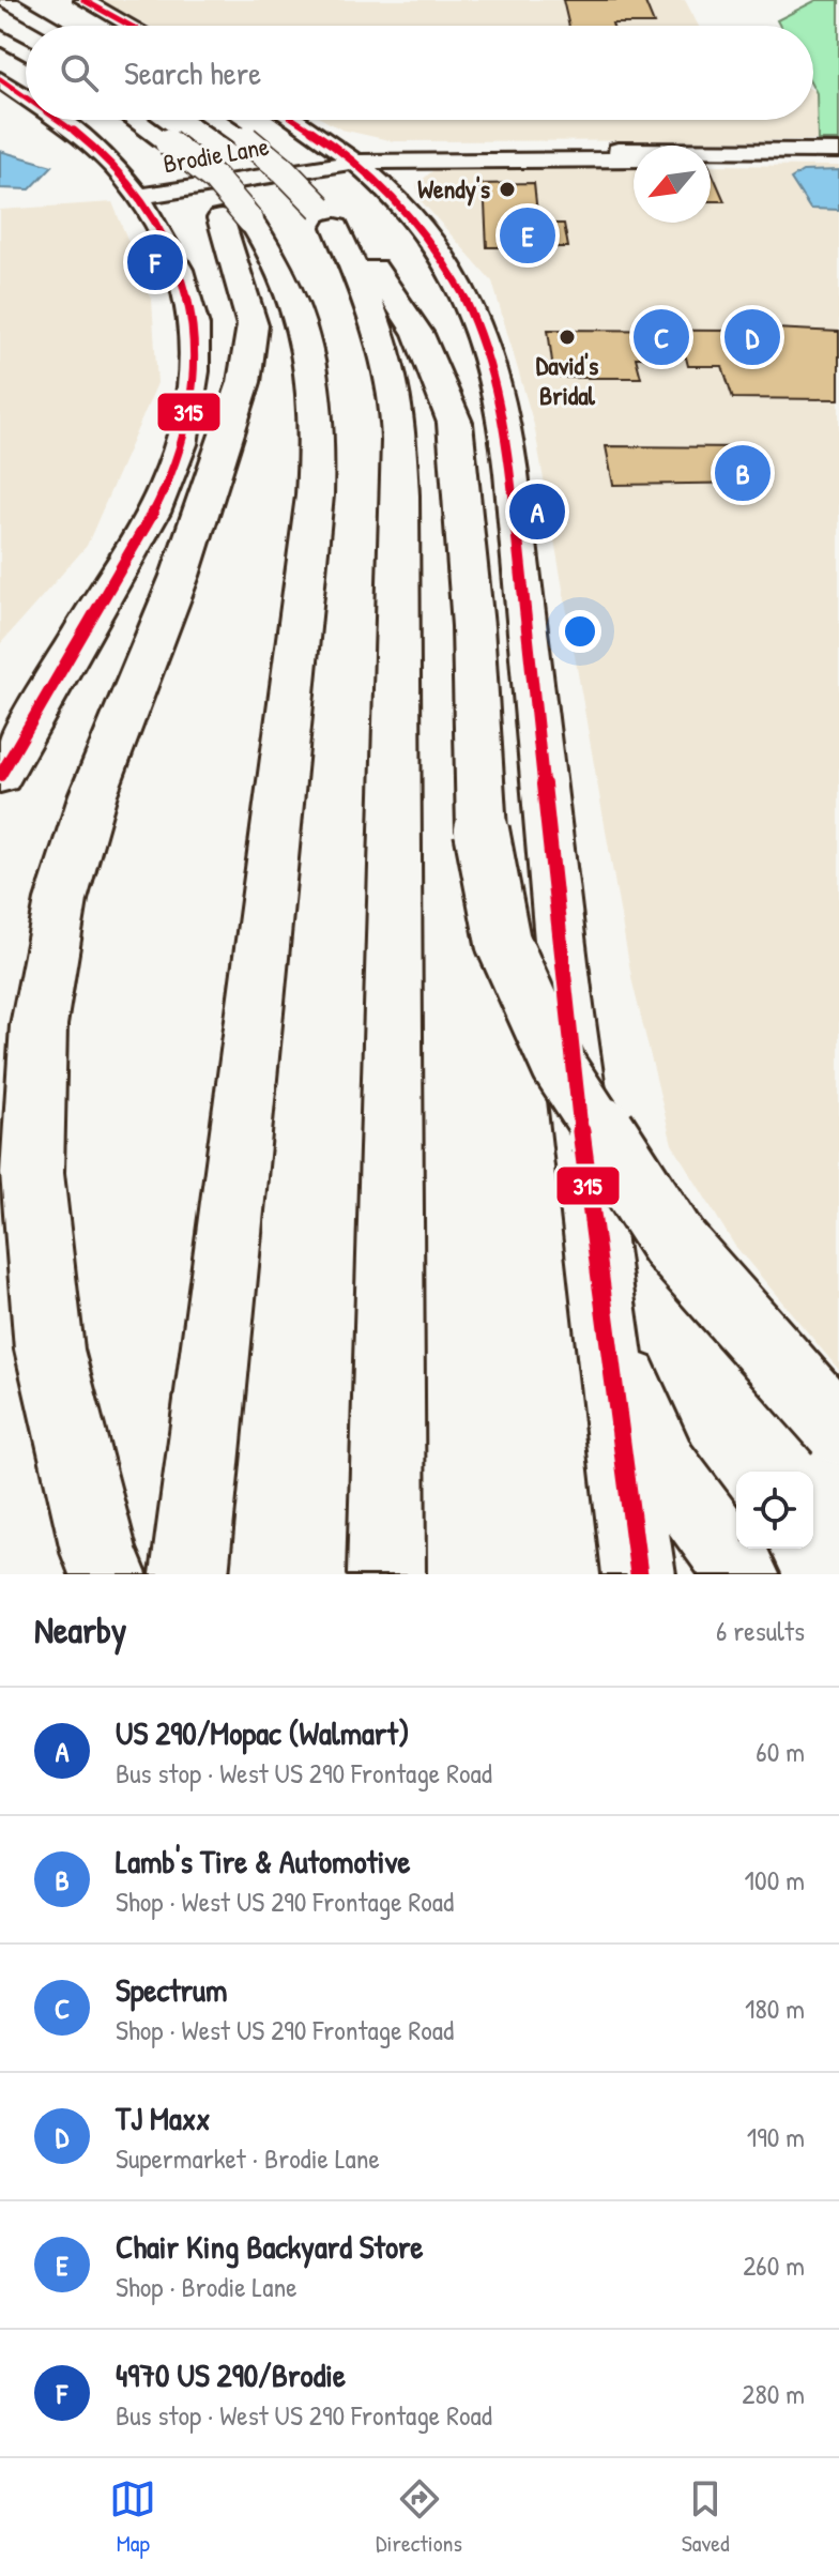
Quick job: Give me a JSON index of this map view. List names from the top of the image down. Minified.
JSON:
{"streets":{"main road":["Brodie Lane"]},"places":["Wendy's","David's Bridal"],"lines":["transit line 315"],"north":"bottom left","page":{"search":"Search here","pins":["E","F","C","D","B","A"],"heading":["Nearby","6 results"],"list":[{"mark":"A","name":"US 290/Mopac (Walmart)","note":"Bus stop · West US 290 Frontage Road","value":"60 m"},{"mark":"B","name":"Lamb's Tire & Automotive","note":"Shop · West US 290 Frontage Road","value":"100 m"},{"mark":"C","name":"Spectrum","note":"Shop · West US 290 Frontage Road","value":"180 m"},{"mark":"D","name":"TJ Maxx","note":"Supermarket · Brodie Lane","value":"190 m"},{"mark":"E","name":"Chair King Backyard Store","note":"Shop · Brodie Lane","value":"260 m"},{"mark":"F","name":"4970 US 290/Brodie","note":"Bus stop · West US 290 Frontage Road","value":"280 m"}],"nav":["Map","Directions","Saved"]}}
